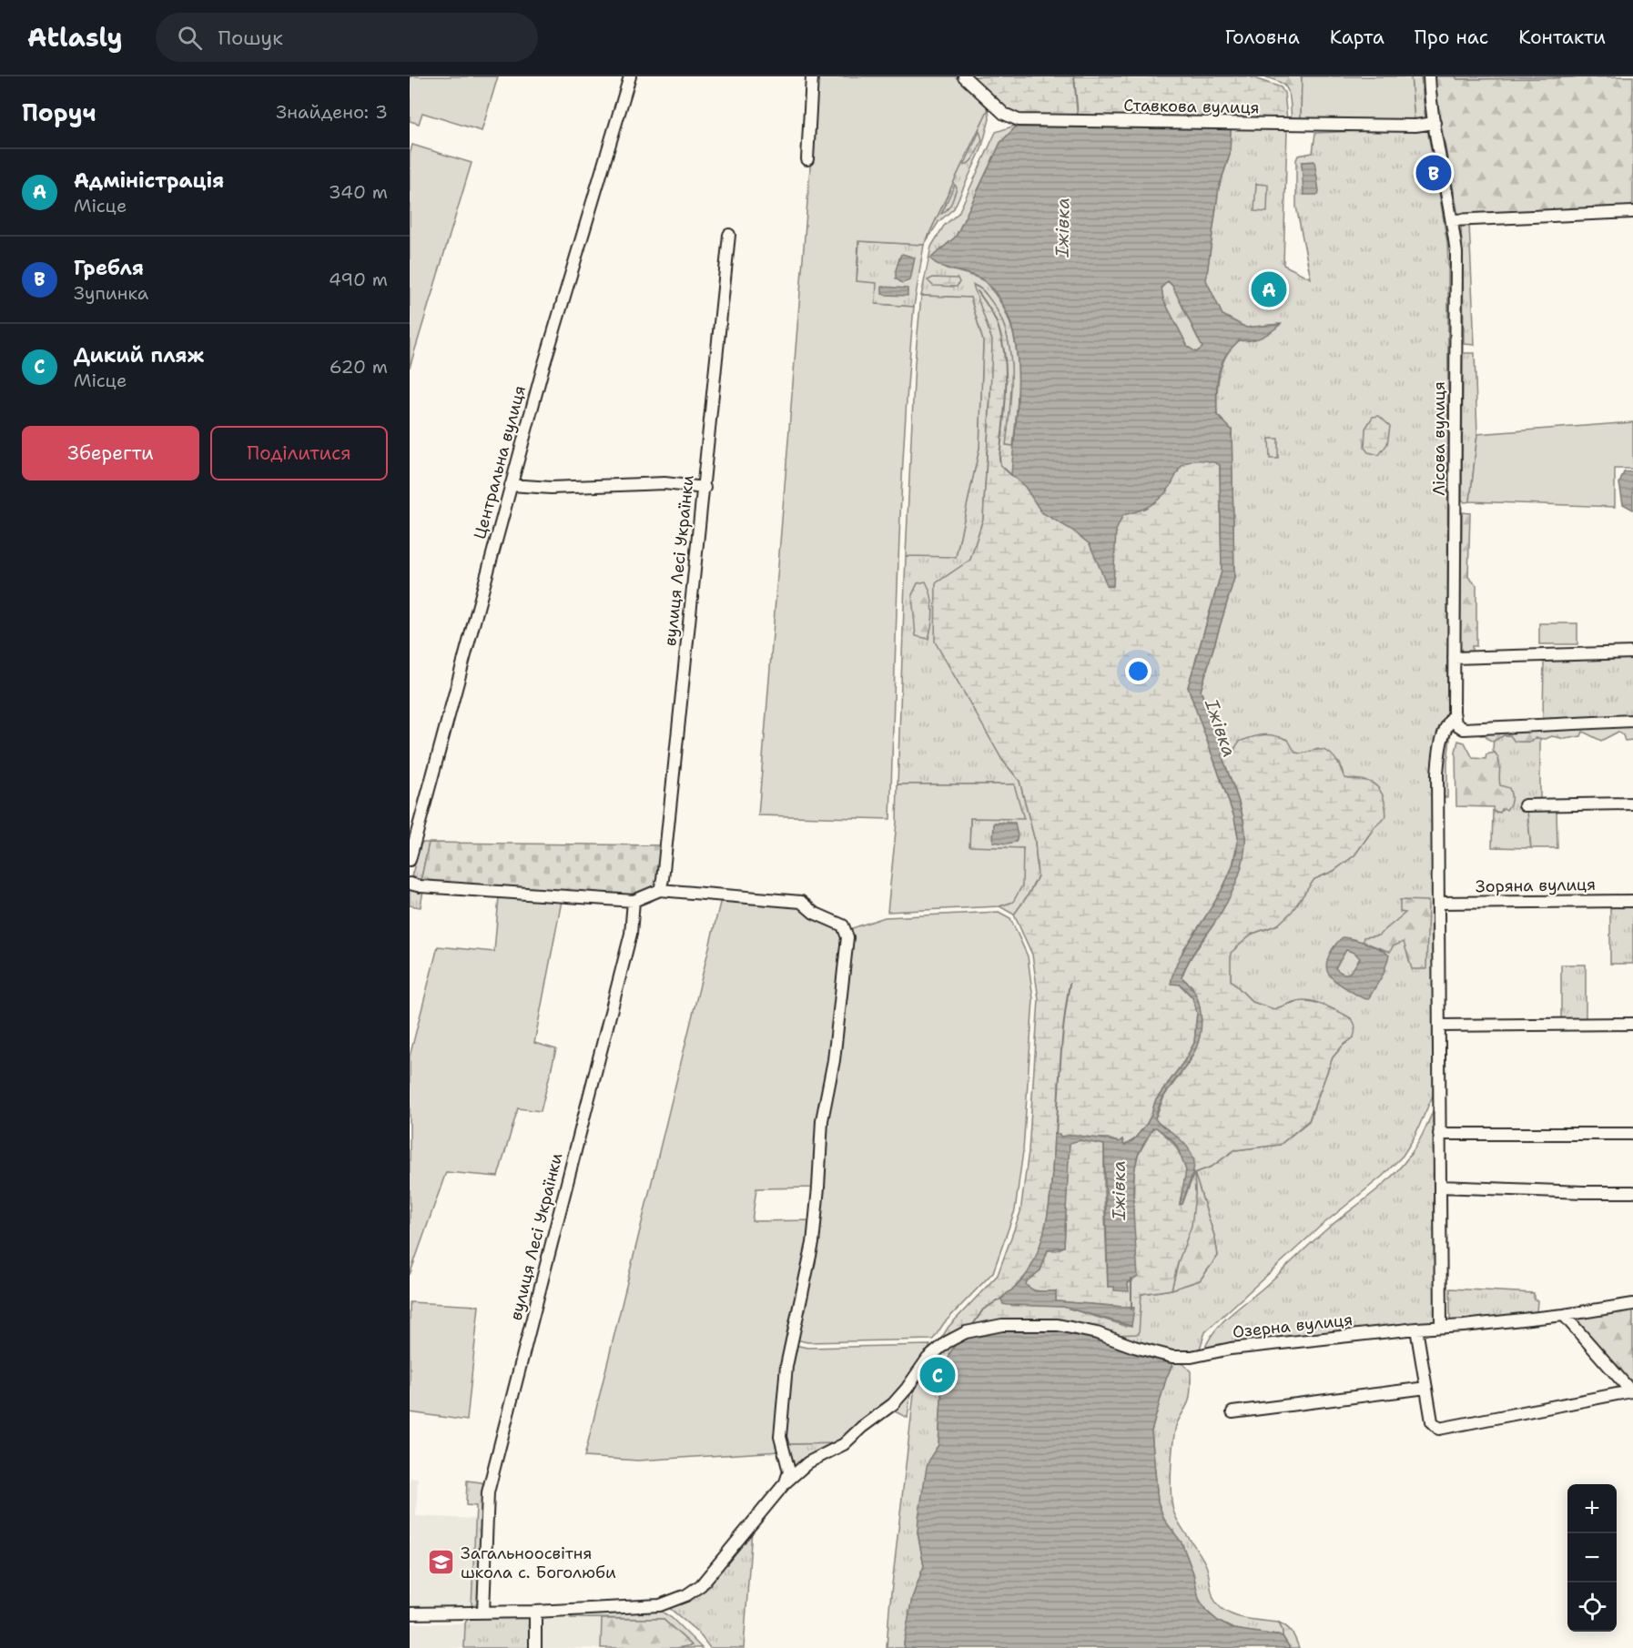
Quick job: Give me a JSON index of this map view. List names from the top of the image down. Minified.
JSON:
{"streets":{"street":["Ставкова вулиця","Лісова вулиця","Центральна вулиця","вулиця Лесі Українки","Зоряна вулиця","Озерна вулиця"]},"crossings":[["Ставкова вулиця","Лісова вулиця"],["вулиця Лесі Українки","Озерна вулиця"]],"water":["Іжівка"],"places":{"school or university":["Загальноосвітня школа с. Боголюби"]},"page":{"header":"Atlasly","search":"Пошук","nav":["Головна","Карта","Про нас","Контакти"],"heading":["Поруч","Знайдено: 3"],"list":[{"mark":"A","name":"Адміністрація","note":"Місце","value":"340 m"},{"mark":"B","name":"Гребля","note":"Зупинка","value":"490 m"},{"mark":"C","name":"Дикий пляж","note":"Місце","value":"620 m"}],"pins":["B","A","C"],"buttons":["Зберегти","Поділитися"],"map_buttons":["+","−"]}}
